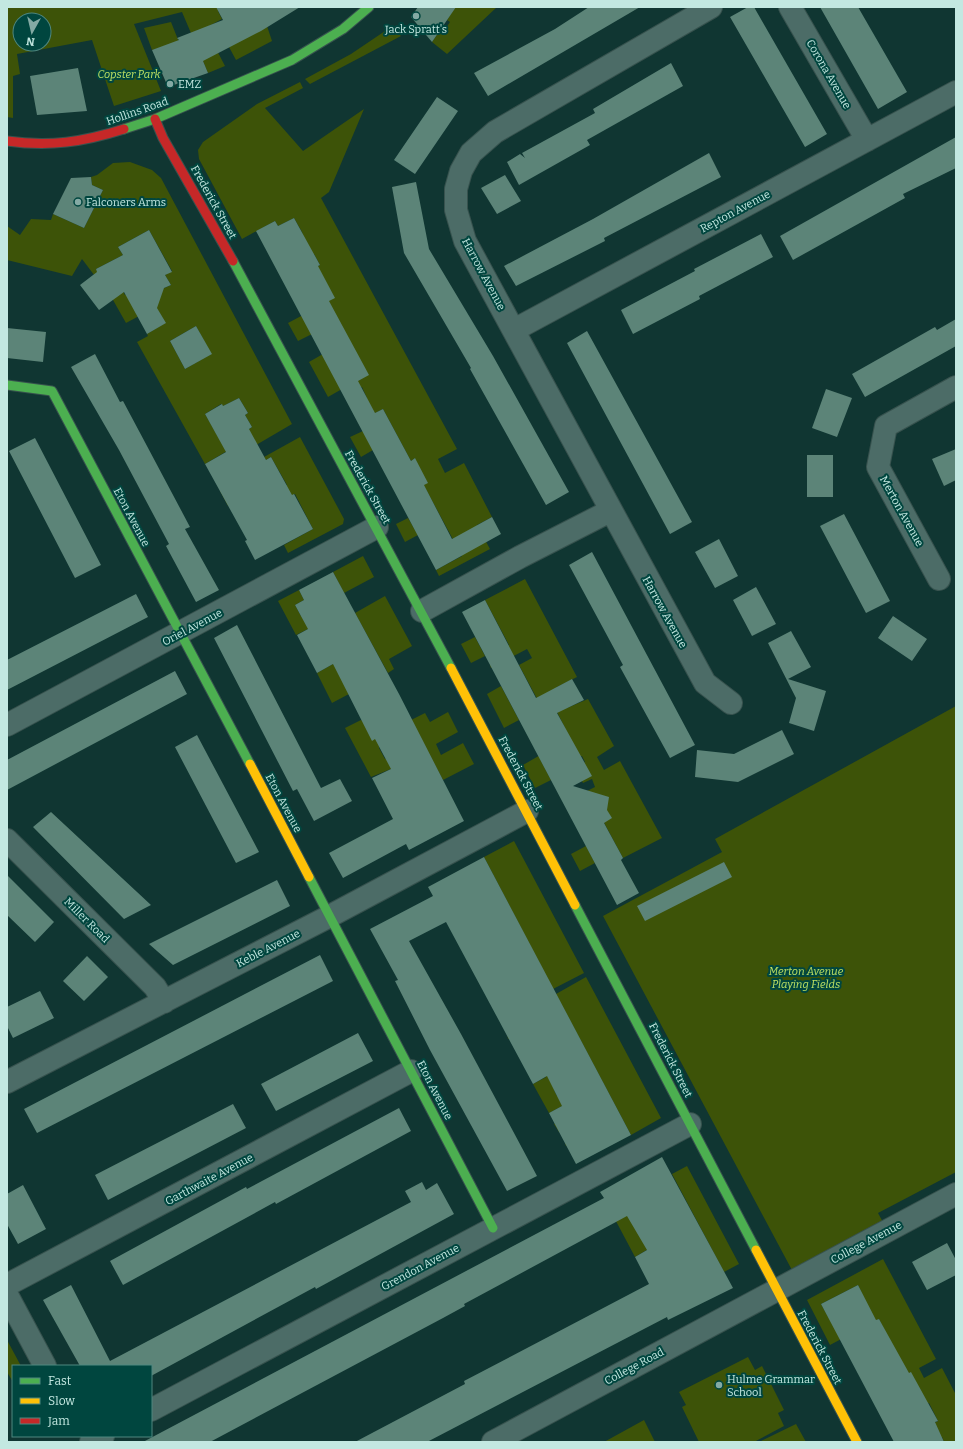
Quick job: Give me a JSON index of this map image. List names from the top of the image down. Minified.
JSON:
{"streets":{"main road":["Hollins Road","Frederick Street","Eton Avenue"],"street":["Corona Avenue","Repton Avenue","Harrow Avenue","Merton Avenue","Oriel Avenue","Miller Road","Keble Avenue","Garthwaite Avenue","College Avenue","Grendon Avenue","College Road"]},"crossings":[["Corona Avenue","Repton Avenue"],["Hollins Road","Frederick Street"],["Frederick Street","Oriel Avenue"],["Frederick Street","Keble Avenue"],["Frederick Street","College Avenue"],["Frederick Street","Grendon Avenue"],["Frederick Street","College Road"],["Repton Avenue","Harrow Avenue"],["Eton Avenue","Oriel Avenue"],["Eton Avenue","Keble Avenue"],["Eton Avenue","Garthwaite Avenue"],["Eton Avenue","Grendon Avenue"],["Miller Road","Keble Avenue"],["College Avenue","College Road"]],"parks":["Copster Park","Merton Avenue Playing Fields"],"places":["Jack Spratt's","EMZ","Falconers Arms","Hulme Grammar School"],"legend":["Fast","Slow","Jam"],"north":"bottom"}
